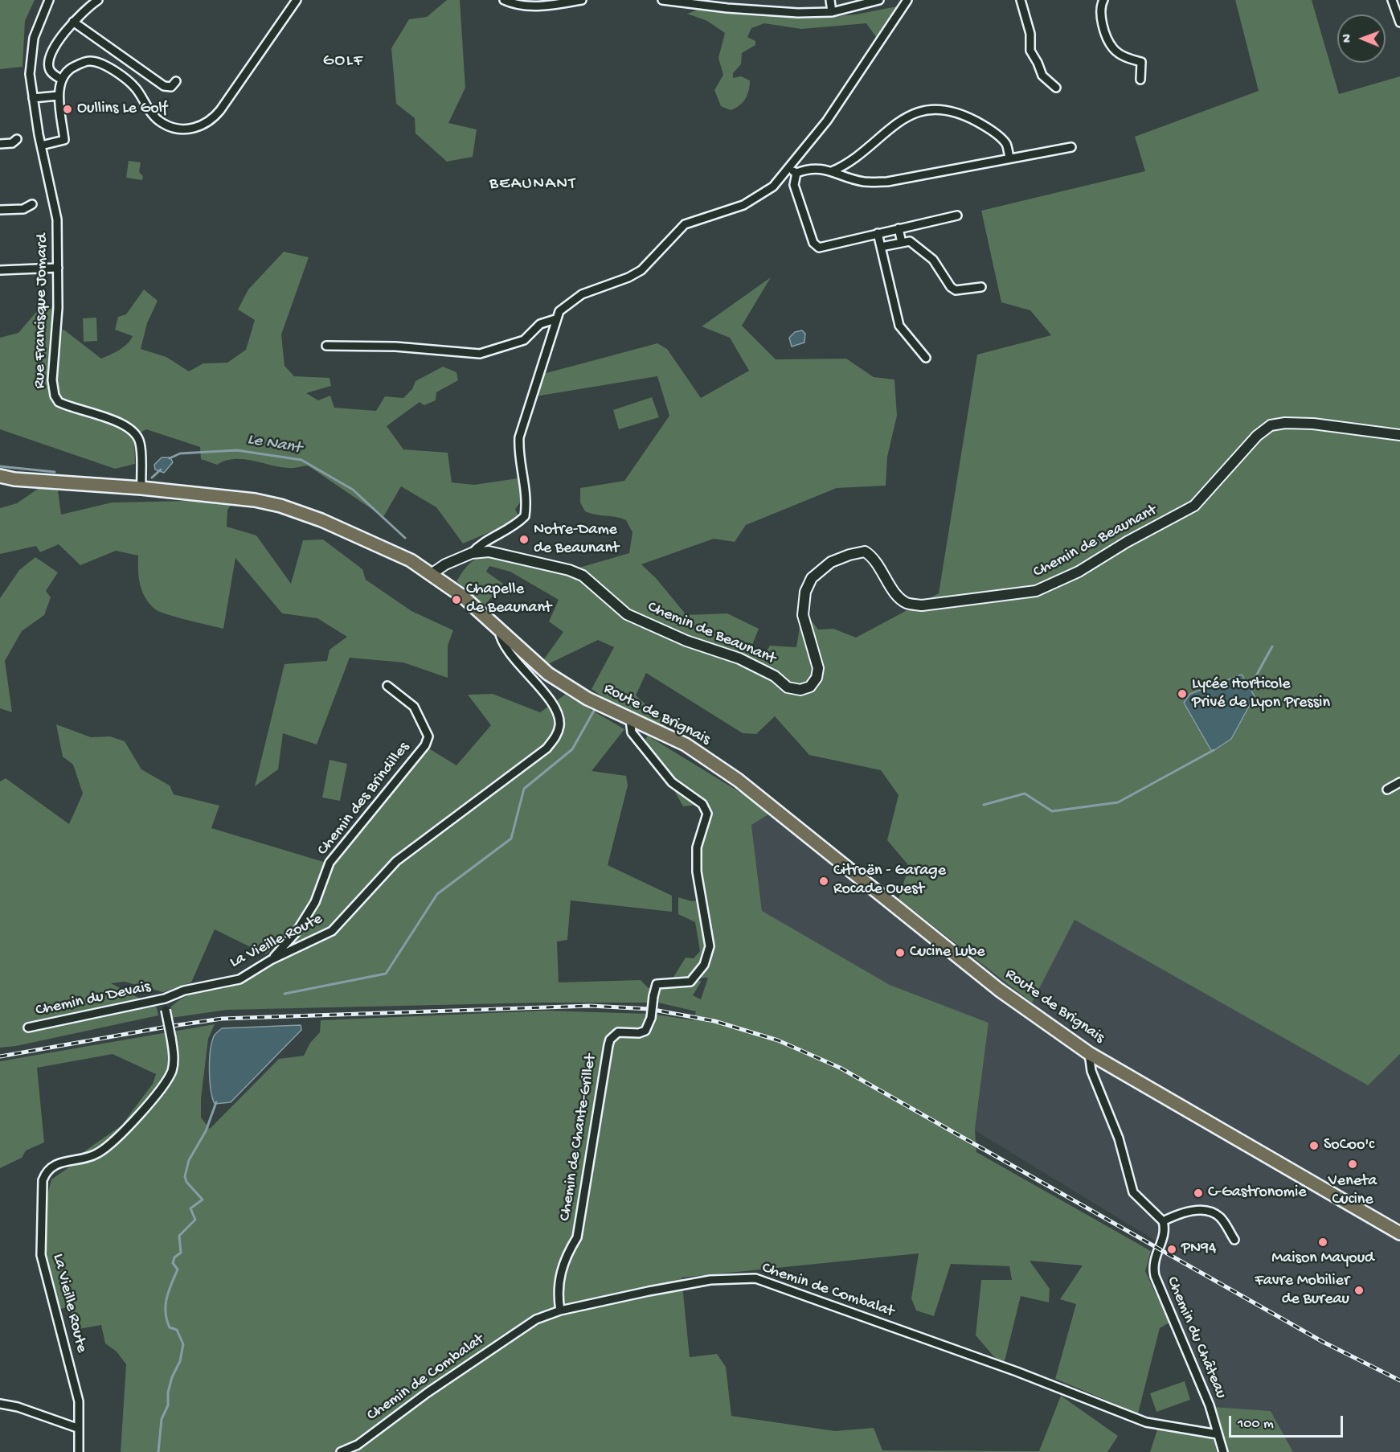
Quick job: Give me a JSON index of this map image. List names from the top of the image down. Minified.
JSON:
{"streets":{"main road":["Route de Brignais"],"street":["Rue Francisque Jomard","Chemin de Beaunant","Chemin des Brindilles","La Vieille Route","Chemin du Devais","Chemin de Chante-Grillet","Chemin de Combalat","Chemin du Château"]},"crossings":[["Rue Francisque Jomard","Route de Brignais"],["Chemin de Beaunant","Route de Brignais"],["Route de Brignais","La Vieille Route"],["Route de Brignais","Chemin de Chante-Grillet"],["Chemin des Brindilles","La Vieille Route"],["La Vieille Route","Chemin du Devais"],["Chemin de Chante-Grillet","Chemin de Combalat"],["Chemin de Combalat","Chemin du Château"]],"districts":["GOLF","BEAUNANT"],"water":["Le Nant"],"places":["Oullins Le Golf","Notre-Dame de Beaunant","Chapelle de Beaunant","Lycée Horticole Privé de Lyon Pressin","Citroën - Garage Rocade Ouest","Cucine Lube","SoCoo'c","Veneta Cucine","C-Gastronomie","Maison Mayoud","PN94","Favre Mobilier de Bureau"],"scale_bar":"100 m","north":"left"}
